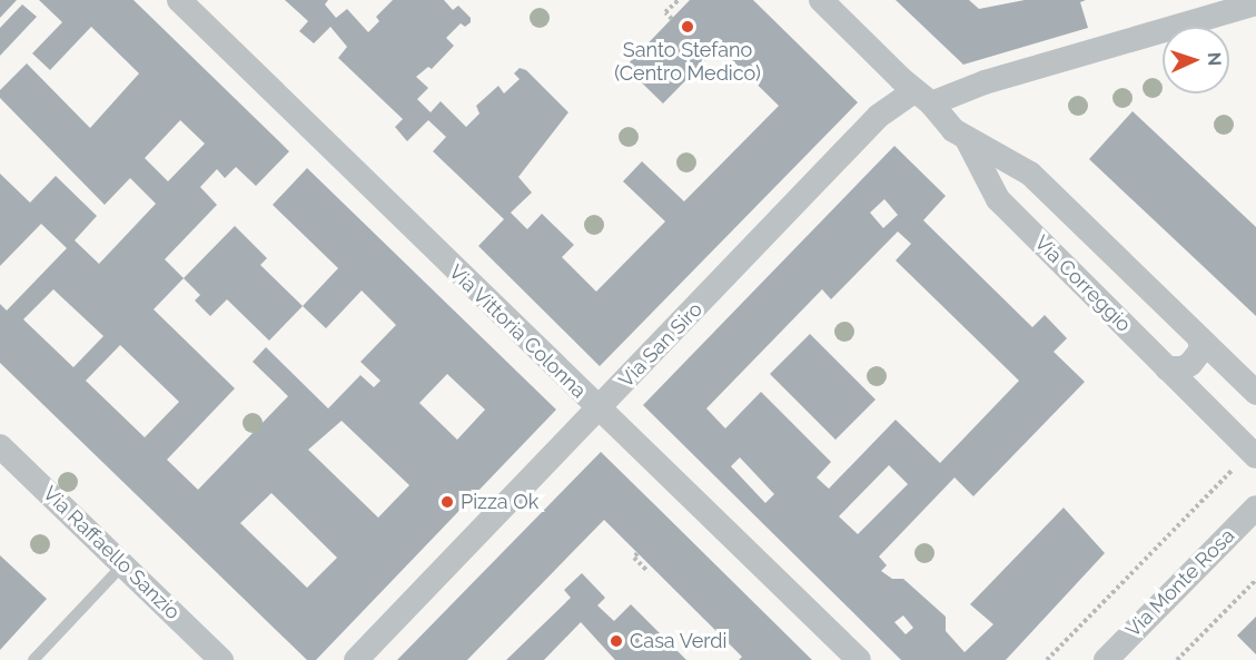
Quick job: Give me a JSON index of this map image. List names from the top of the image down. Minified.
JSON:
{"streets":{"street":["Via Correggio","Via Vittoria Colonna","Via San Siro","Via Raffaello Sanzio","Via Monte Rosa"]},"crossings":[["Via Correggio","Via San Siro"],["Via Vittoria Colonna","Via San Siro"]],"places":["Santo Stefano (Centro Medico)","Pizza Ok","Casa Verdi"],"north":"right"}
